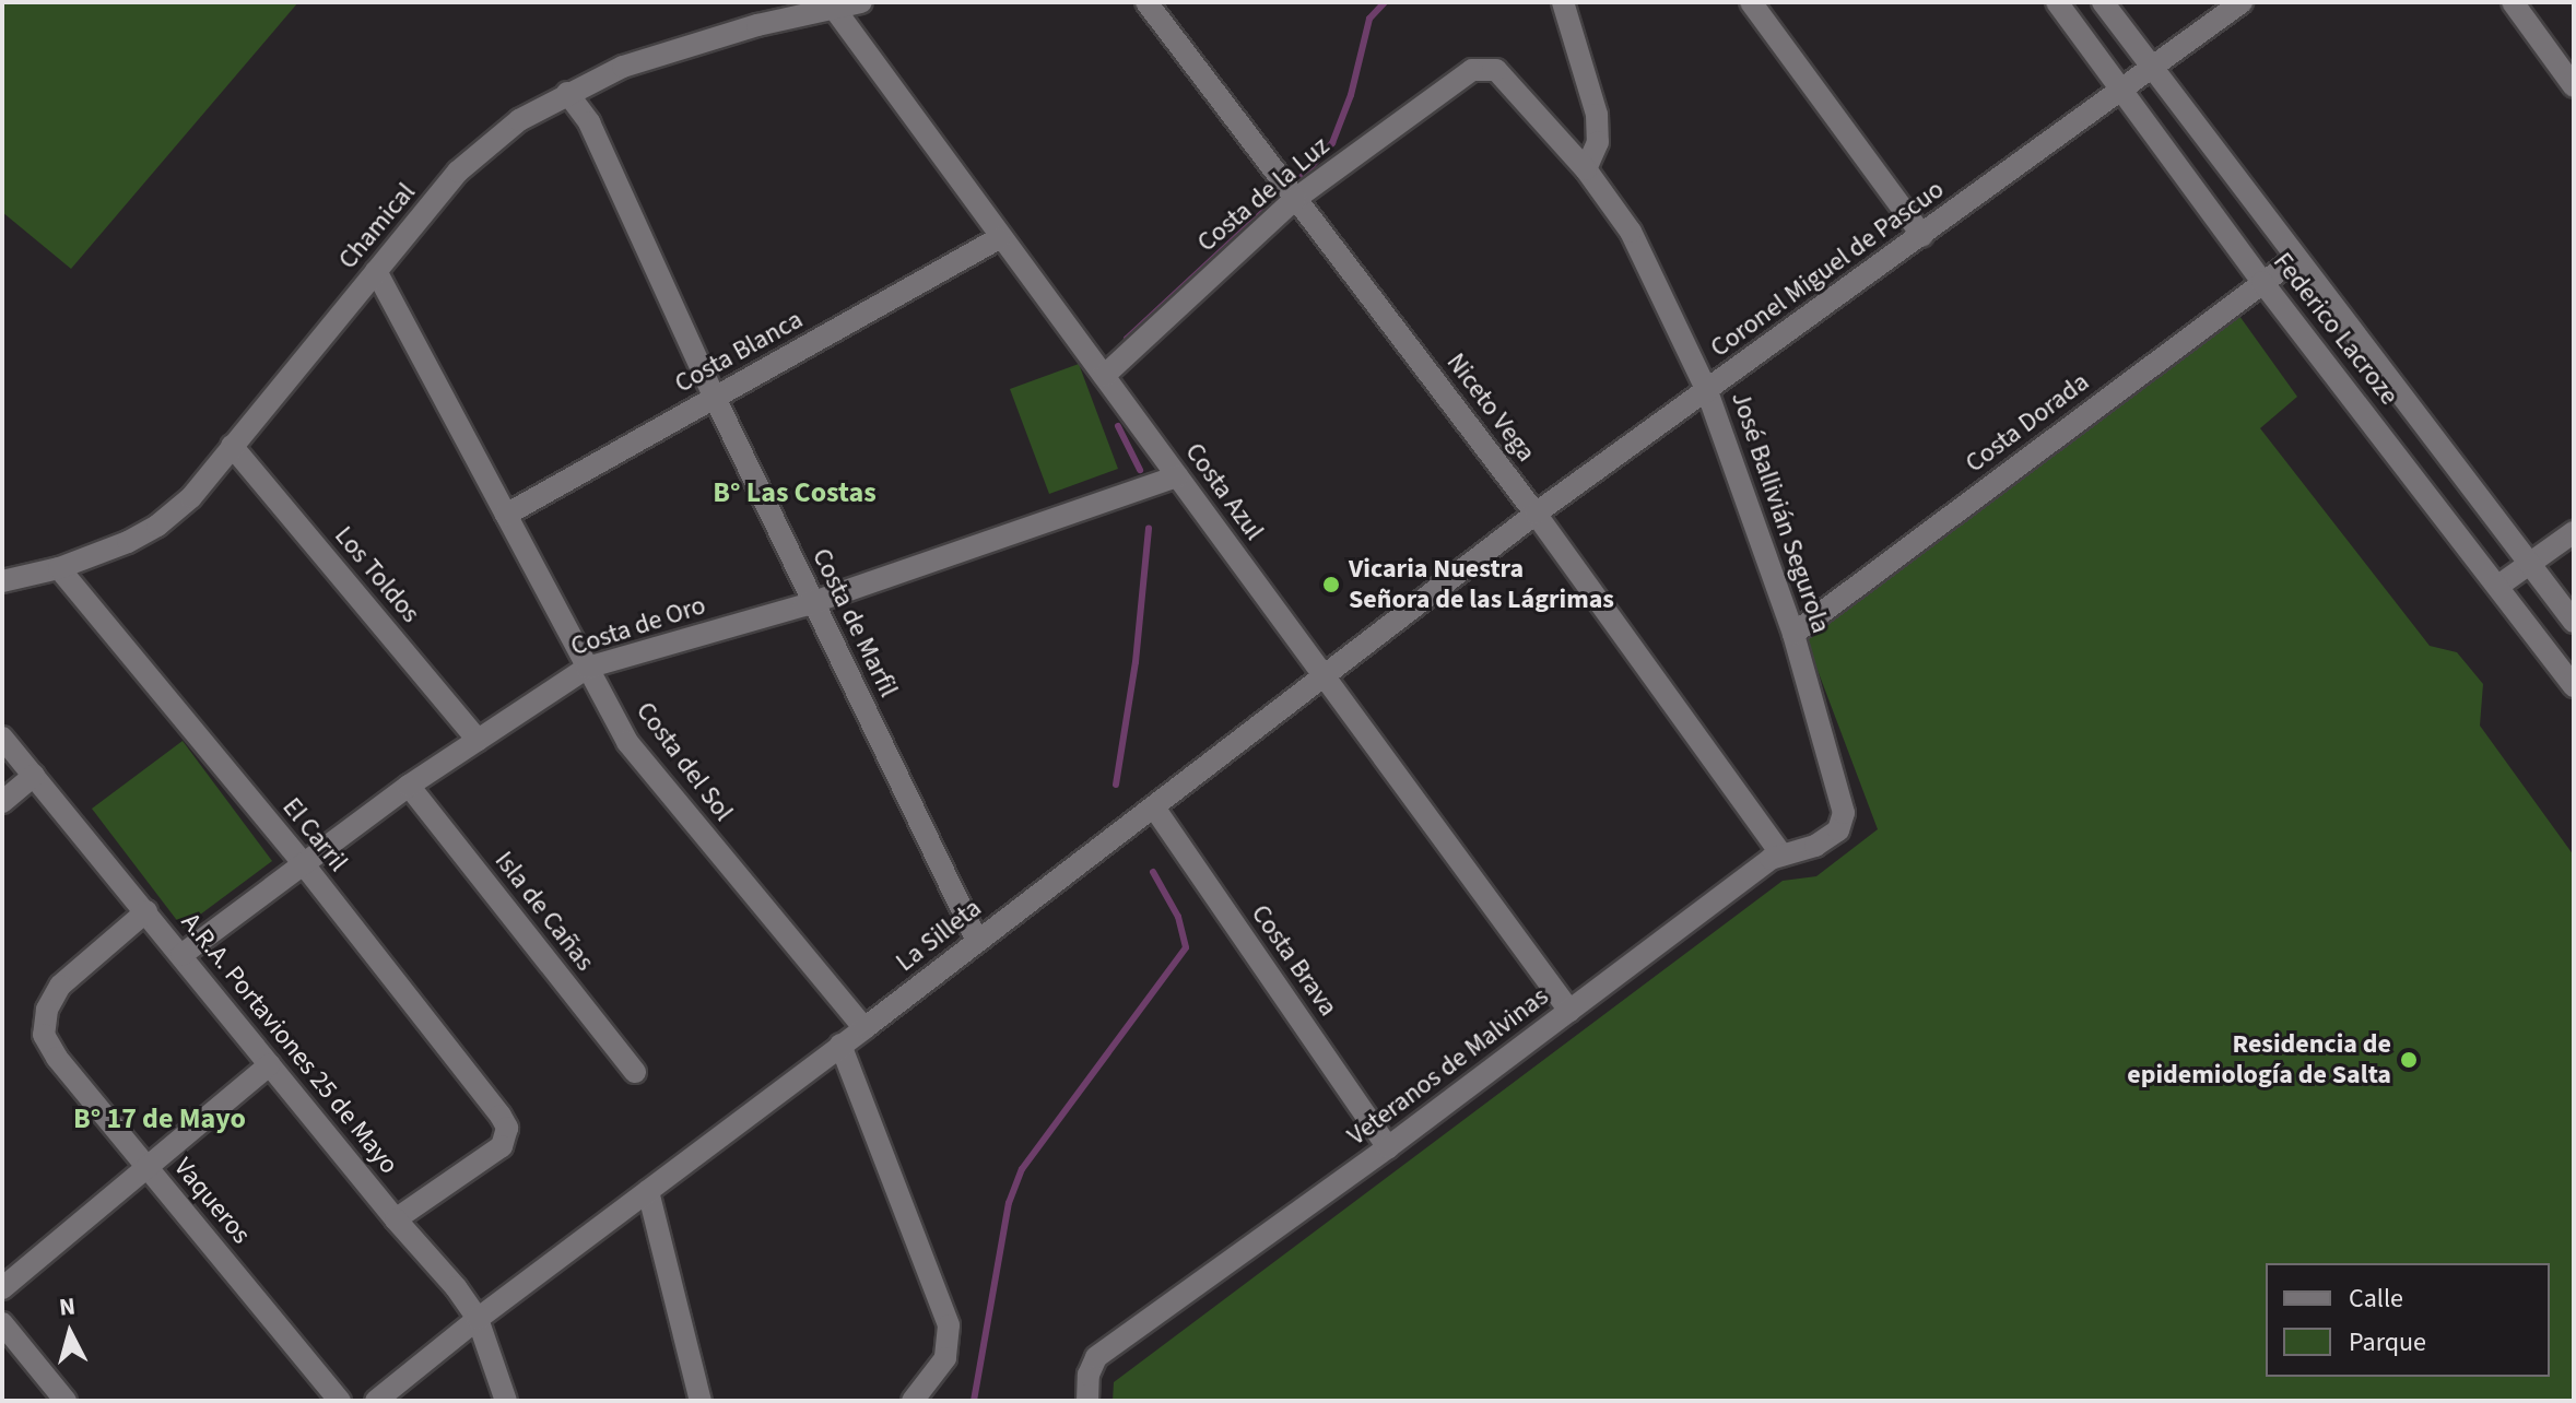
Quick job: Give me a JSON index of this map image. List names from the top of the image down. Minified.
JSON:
{"streets":{"street":["Costa de la Luz","Chamical","Coronel Miguel de Pascuo","Federico Lacroze","Costa Blanca","Niceto Vega","Costa Dorada","Costa Azul","José Ballivián Segurola","Los Toldos","Costa de Marfil","Costa de Oro","Costa del Sol","El Carril","Isla de Cañas","La Silleta","Costa Brava","A.R.A. Portaviones 25 de Mayo","Veteranos de Malvinas","Vaqueros"]},"crossings":[["Costa de la Luz","Niceto Vega"],["Costa de la Luz","Costa Azul"],["Costa de la Luz","José Ballivián Segurola"],["Chamical","Costa Azul"],["Chamical","Los Toldos"],["Chamical","Costa de Marfil"],["Chamical","Costa del Sol"],["Chamical","El Carril"],["Coronel Miguel de Pascuo","Federico Lacroze"],["Coronel Miguel de Pascuo","Niceto Vega"],["Coronel Miguel de Pascuo","José Ballivián Segurola"],["Coronel Miguel de Pascuo","La Silleta"],["Federico Lacroze","Costa Dorada"],["Costa Blanca","Costa Azul"],["Costa Blanca","Costa de Marfil"],["Costa Blanca","Costa del Sol"],["Niceto Vega","La Silleta"],["Niceto Vega","Veteranos de Malvinas"],["Costa Dorada","José Ballivián Segurola"],["Costa Azul","Costa de Oro"],["Costa Azul","La Silleta"],["Costa Azul","Veteranos de Malvinas"],["José Ballivián Segurola","Veteranos de Malvinas"],["Los Toldos","Costa de Oro"],["Costa de Marfil","Costa de Oro"],["Costa de Marfil","La Silleta"],["Costa de Oro","Costa del Sol"],["Costa de Oro","El Carril"],["Costa de Oro","Isla de Cañas"],["Costa de Oro","A.R.A. Portaviones 25 de Mayo"],["Costa del Sol","La Silleta"],["El Carril","A.R.A. Portaviones 25 de Mayo"],["La Silleta","Costa Brava"],["La Silleta","A.R.A. Portaviones 25 de Mayo"],["Costa Brava","Veteranos de Malvinas"],["A.R.A. Portaviones 25 de Mayo","Vaqueros"]],"districts":["B° Las Costas","B° 17 de Mayo"],"places":["Vicaria Nuestra Señora de las Lágrimas","Residencia de epidemiología de Salta"],"legend":["Calle","Parque"],"north":"top"}
